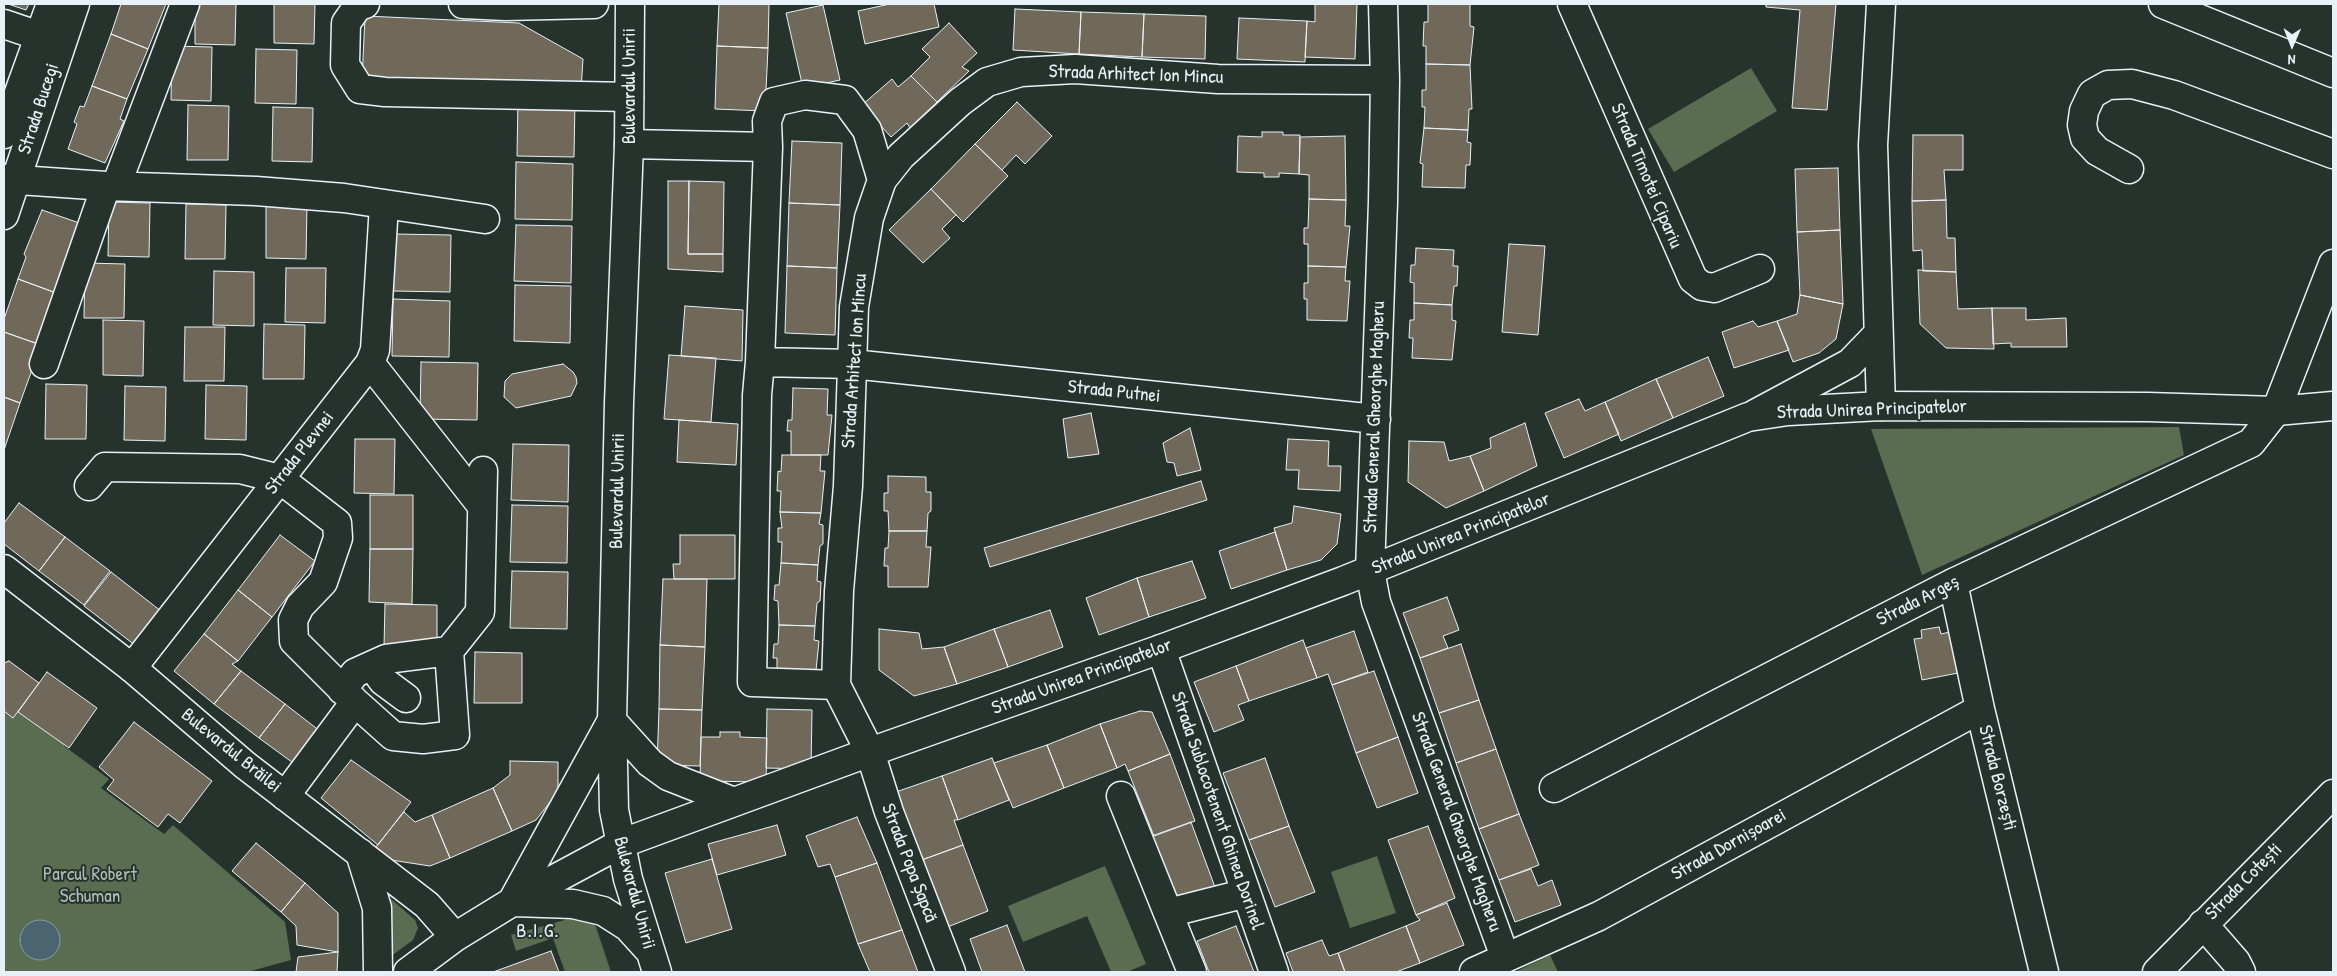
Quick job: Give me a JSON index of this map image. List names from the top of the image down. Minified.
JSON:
{"streets":{"street":["Strada Arhitect Ion Mincu","Bulevardul Unirii","Strada Bucegi","Strada Timotei Cipariu","Strada Putnei","Strada Unirea Principatelor","Strada General Gheorghe Magheru","Strada Plevnei","Strada Argeș","Bulevardul Brăilei","Strada Borzești","Strada Sublocotenent Ghinea Dorinel","Strada Dornișoarei","Strada Popa Șapcă","Strada Cotești"]},"crossings":[["Strada Arhitect Ion Mincu","Strada Putnei"],["Strada Arhitect Ion Mincu","Strada Unirea Principatelor"],["Strada Arhitect Ion Mincu","Strada General Gheorghe Magheru"],["Strada Arhitect Ion Mincu","Strada Popa Șapcă"],["Bulevardul Unirii","Strada Unirea Principatelor"],["Strada Putnei","Strada General Gheorghe Magheru"],["Strada Unirea Principatelor","Strada General Gheorghe Magheru"],["Strada Unirea Principatelor","Strada Argeș"],["Strada Unirea Principatelor","Bulevardul Brăilei"],["Strada Unirea Principatelor","Strada Sublocotenent Ghinea Dorinel"],["Strada Unirea Principatelor","Strada Popa Șapcă"],["Strada General Gheorghe Magheru","Strada Dornișoarei"],["Strada Plevnei","Bulevardul Brăilei"],["Strada Argeș","Strada Borzești"],["Strada Borzești","Strada Dornișoarei"]],"districts":["B.I.G."],"parks":["Parcul Robert Schuman"],"north":"bottom"}
